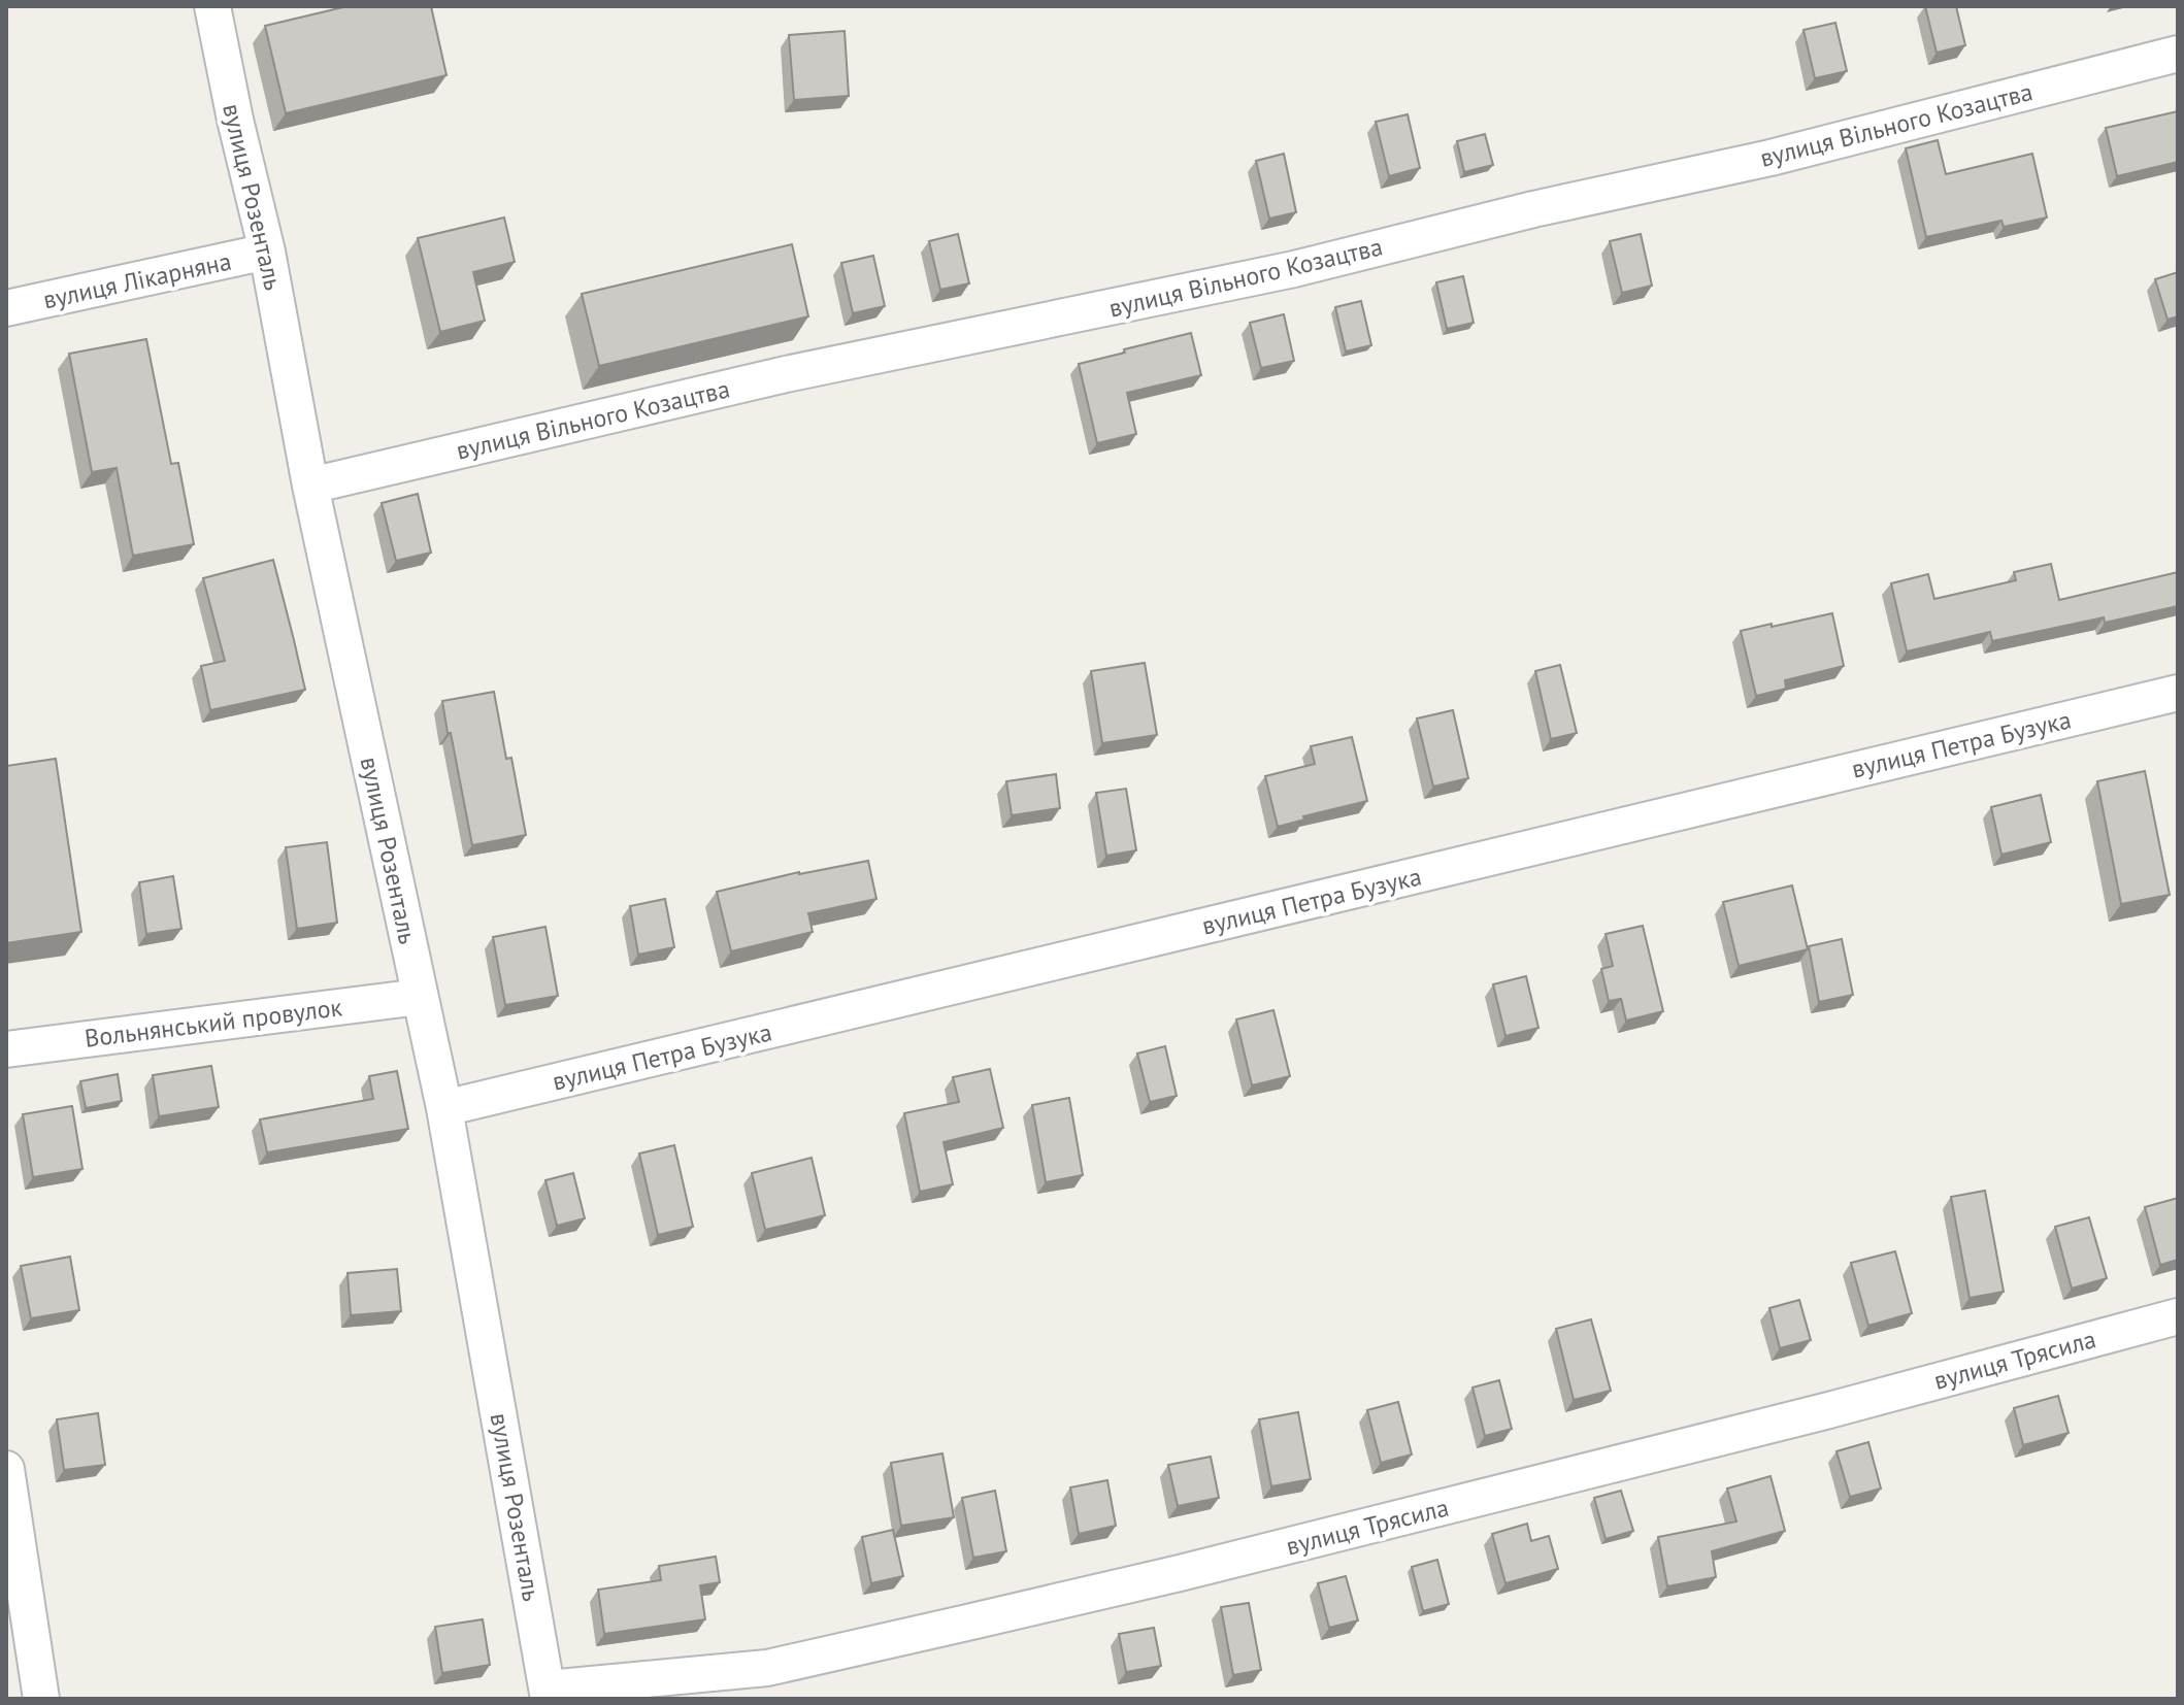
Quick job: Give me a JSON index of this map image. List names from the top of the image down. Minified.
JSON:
{"streets":{"street":["вулиця Вільного Козацтва","вулиця Розенталь","вулиця Лікарняна","вулиця Петра Бузука","Вольнянський провулок","вулиця Трясила"]},"crossings":[["вулиця Вільного Козацтва","вулиця Розенталь"],["вулиця Розенталь","вулиця Лікарняна"],["вулиця Розенталь","вулиця Петра Бузука"],["вулиця Розенталь","Вольнянський провулок"],["вулиця Розенталь","вулиця Трясила"]]}
